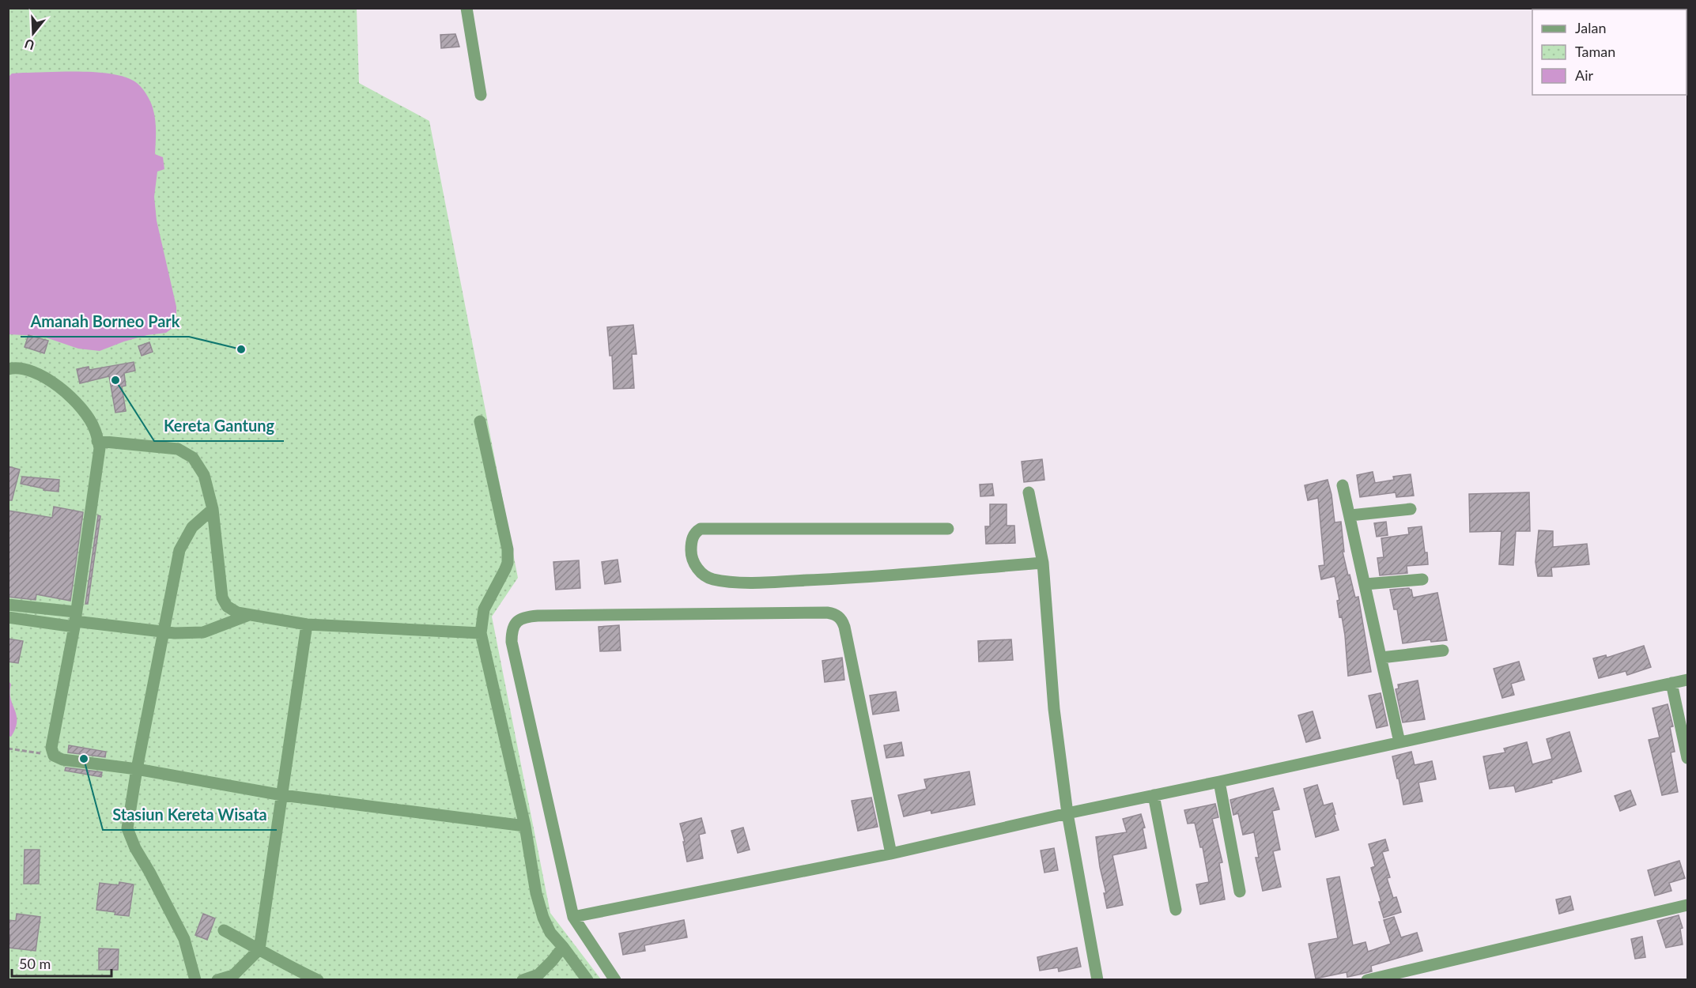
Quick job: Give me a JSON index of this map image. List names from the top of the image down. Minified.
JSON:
{"places":["Amanah Borneo Park","Kereta Gantung","Stasiun Kereta Wisata"],"legend":["Jalan","Taman","Air"],"scale_bar":"50 m","north":"bottom"}
